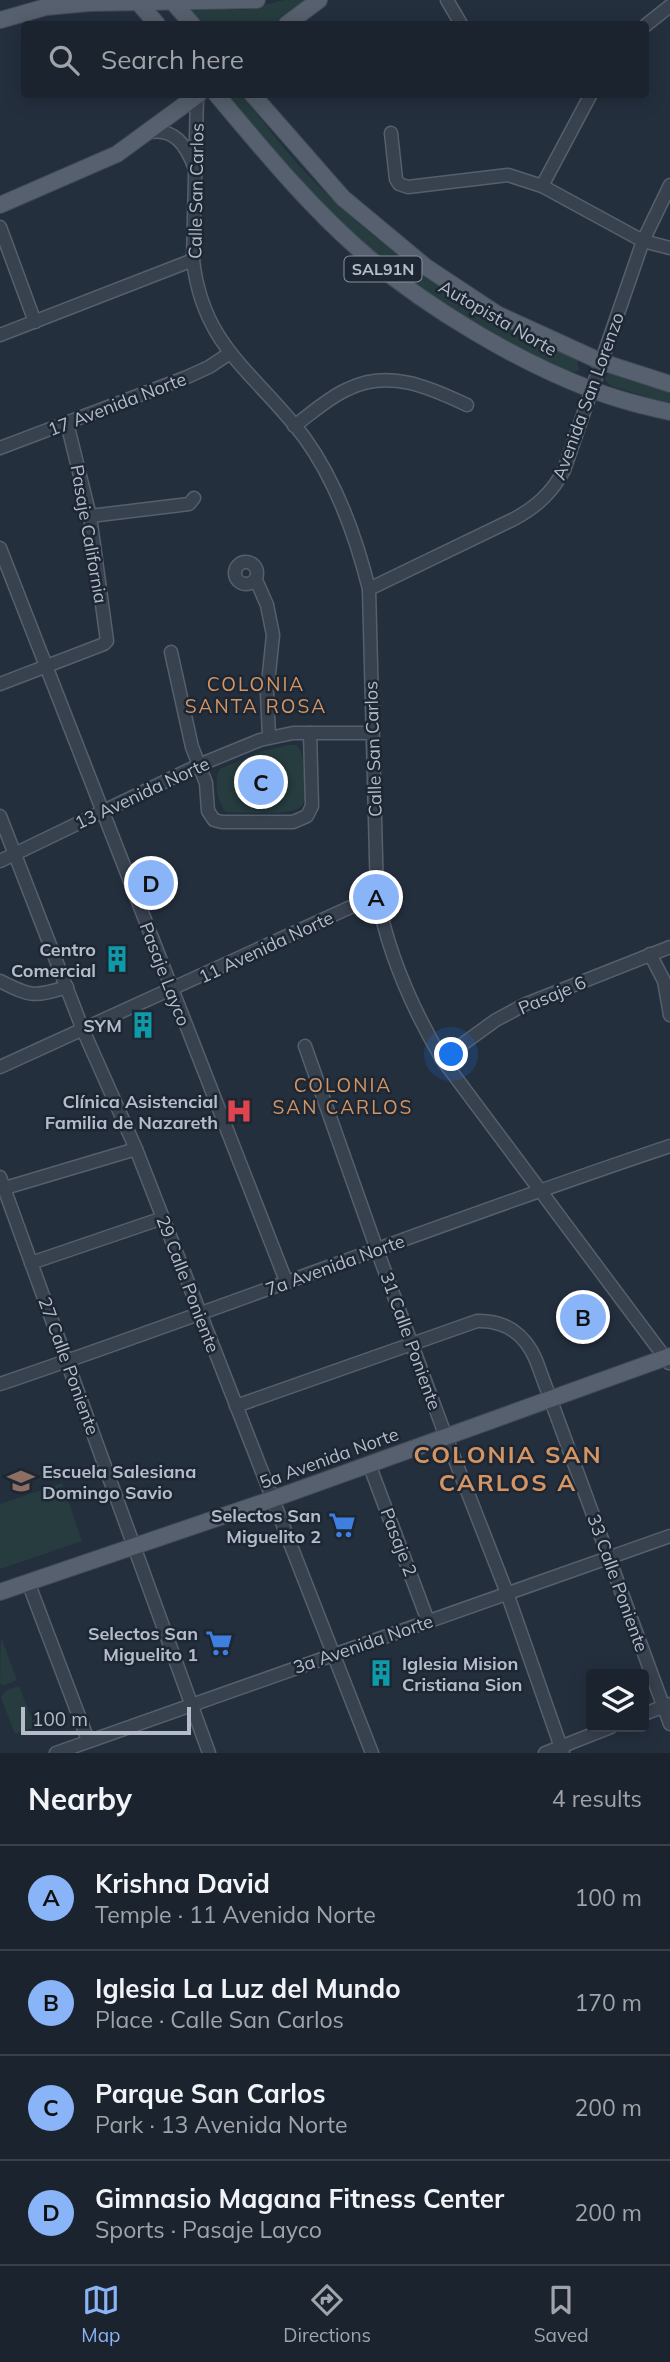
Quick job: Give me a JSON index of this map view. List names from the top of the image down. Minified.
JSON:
{"streets":{"main road":["SAL91N","Autopista Norte","5a Avenida Norte"],"street":["Calle San Carlos","Avenida San Lorenzo","17 Avenida Norte","Pasaje California","13 Avenida Norte","11 Avenida Norte","Pasaje Layco","Pasaje 6","7a Avenida Norte","29 Calle Poniente","31 Calle Poniente","27 Calle Poniente","Pasaje 2","33 Calle Poniente","3a Avenida Norte"]},"crossings":[["Calle San Carlos","Avenida San Lorenzo"],["Calle San Carlos","17 Avenida Norte"],["Calle San Carlos","13 Avenida Norte"],["Calle San Carlos","11 Avenida Norte"],["Calle San Carlos","Pasaje 6"],["Calle San Carlos","7a Avenida Norte"],["Calle San Carlos","5a Avenida Norte"],["Autopista Norte","Avenida San Lorenzo"],["17 Avenida Norte","Pasaje California"],["Pasaje California","Pasaje Layco"],["13 Avenida Norte","Pasaje Layco"],["13 Avenida Norte","29 Calle Poniente"],["11 Avenida Norte","Pasaje Layco"],["11 Avenida Norte","29 Calle Poniente"],["Pasaje Layco","7a Avenida Norte"],["7a Avenida Norte","29 Calle Poniente"],["7a Avenida Norte","31 Calle Poniente"],["7a Avenida Norte","27 Calle Poniente"],["29 Calle Poniente","5a Avenida Norte"],["29 Calle Poniente","33 Calle Poniente"],["29 Calle Poniente","3a Avenida Norte"],["31 Calle Poniente","5a Avenida Norte"],["31 Calle Poniente","33 Calle Poniente"],["31 Calle Poniente","3a Avenida Norte"],["27 Calle Poniente","5a Avenida Norte"],["27 Calle Poniente","3a Avenida Norte"],["5a Avenida Norte","Pasaje 2"],["5a Avenida Norte","33 Calle Poniente"],["Pasaje 2","3a Avenida Norte"],["33 Calle Poniente","3a Avenida Norte"]],"districts":["COLONIA SANTA ROSA","COLONIA SAN CARLOS","COLONIA SAN CARLOS A"],"places":{"building":["Centro Comercial","SYM","Iglesia Mision Cristiana Sion"],"hospital":["Clínica Asistencial Familia de Nazareth"],"school or university":["Escuela Salesiana Domingo Savio"],"supermarket":["Selectos San Miguelito 2","Selectos San Miguelito 1"]},"scale_bar":"100 m","page":{"search":"Search here","pins":["C","D","A","B"],"scale":"100 m","heading":["Nearby","4 results"],"list":[{"mark":"A","name":"Krishna David","note":"Temple · 11 Avenida Norte","value":"100 m"},{"mark":"B","name":"Iglesia La Luz del Mundo","note":"Place · Calle San Carlos","value":"170 m"},{"mark":"C","name":"Parque San Carlos","note":"Park · 13 Avenida Norte","value":"200 m"},{"mark":"D","name":"Gimnasio Magana Fitness Center","note":"Sports · Pasaje Layco","value":"200 m"}],"nav":["Map","Directions","Saved"]}}
